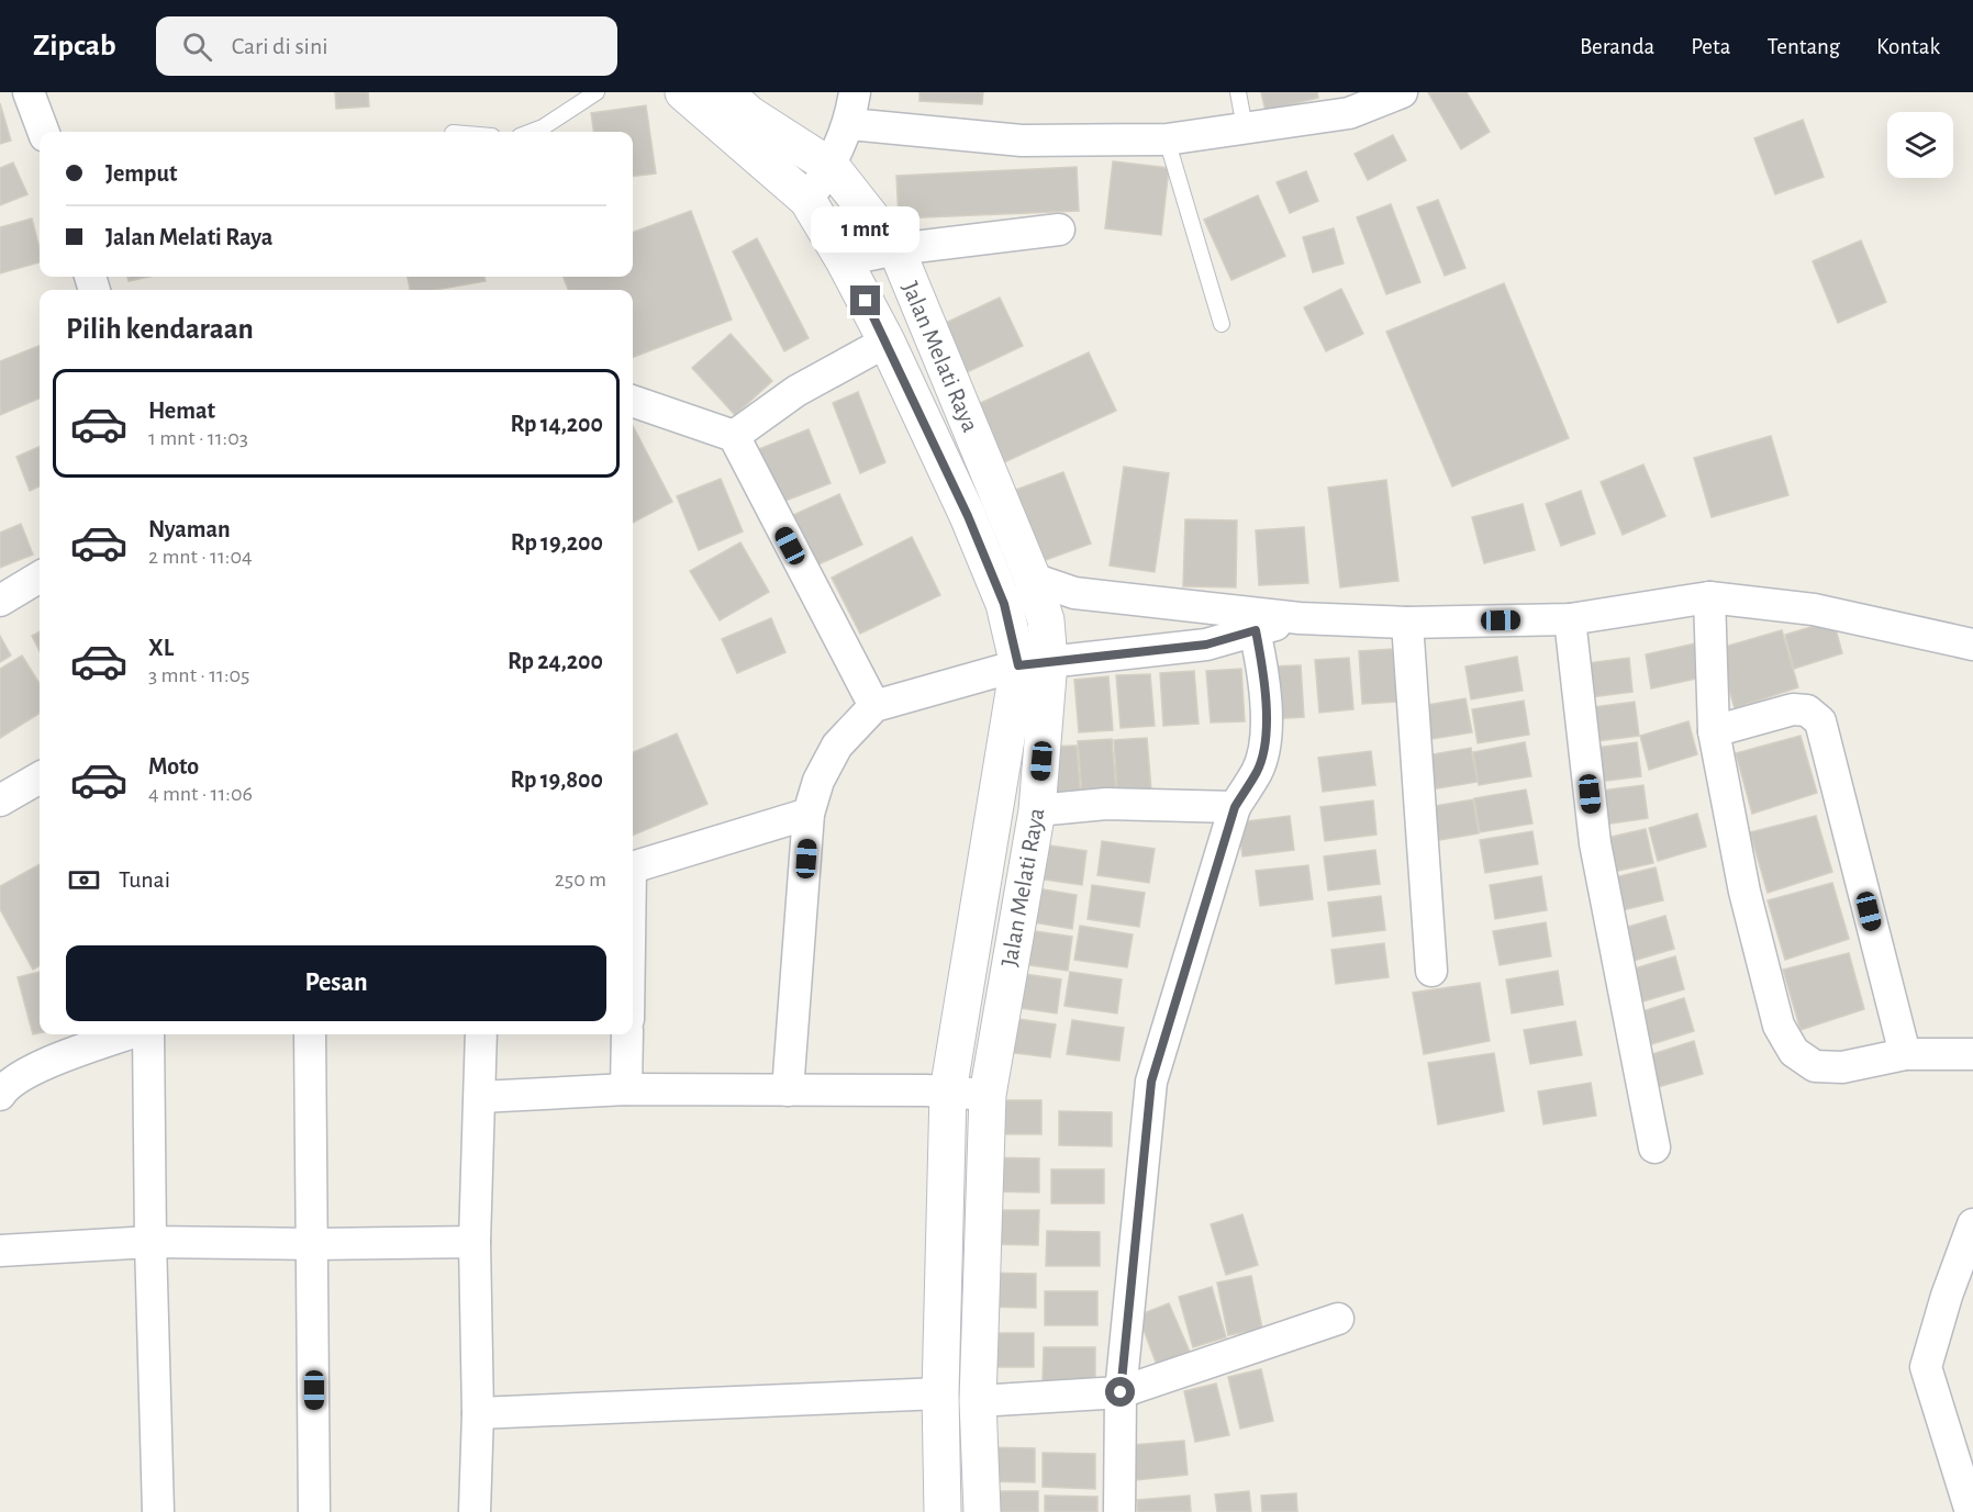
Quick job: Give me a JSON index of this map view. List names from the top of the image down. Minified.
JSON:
{"streets":{"street":["Jalan Melati Raya"]},"page":{"header":"Zipcab","search":"Cari di sini","nav":["Beranda","Peta","Tentang","Kontak"],"banner":["Jemput","Jalan Melati Raya"],"bubble":"1 mnt","heading":"Pilih kendaraan","list":[{"name":"Hemat","note":"1 mnt · 11:03","value":"Rp 14,200"},{"name":"Nyaman","note":"2 mnt · 11:04","value":"Rp 19,200"},{"name":"XL","note":"3 mnt · 11:05","value":"Rp 24,200"},{"name":"Moto","note":"4 mnt · 11:06","value":"Rp 19,800"}],"pay":["Tunai","250 m"],"buttons":"Pesan"}}
